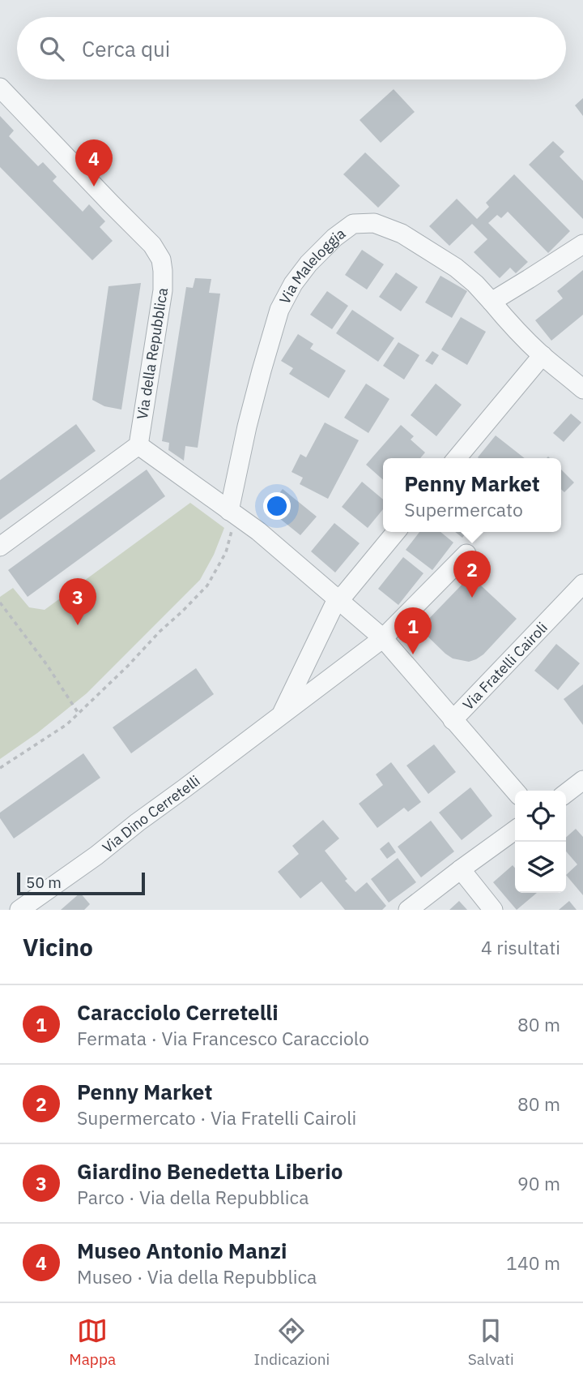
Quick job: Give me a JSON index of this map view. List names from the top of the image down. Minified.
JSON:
{"streets":{"street":["Via Maleloggia","Via della Repubblica","Via Fratelli Cairoli","Via Dino Cerretelli"]},"scale_bar":"50 m","page":{"search":"Cerca qui","pins":["4","2","3","1"],"popup":["Penny Market","Supermercato"],"scale":"50 m","heading":["Vicino","4 risultati"],"list":[{"mark":"1","name":"Caracciolo Cerretelli","note":"Fermata · Via Francesco Caracciolo","value":"80 m"},{"mark":"2","name":"Penny Market","note":"Supermercato · Via Fratelli Cairoli","value":"80 m"},{"mark":"3","name":"Giardino Benedetta Liberio","note":"Parco · Via della Repubblica","value":"90 m"},{"mark":"4","name":"Museo Antonio Manzi","note":"Museo · Via della Repubblica","value":"140 m"}],"nav":["Mappa","Indicazioni","Salvati"]}}
